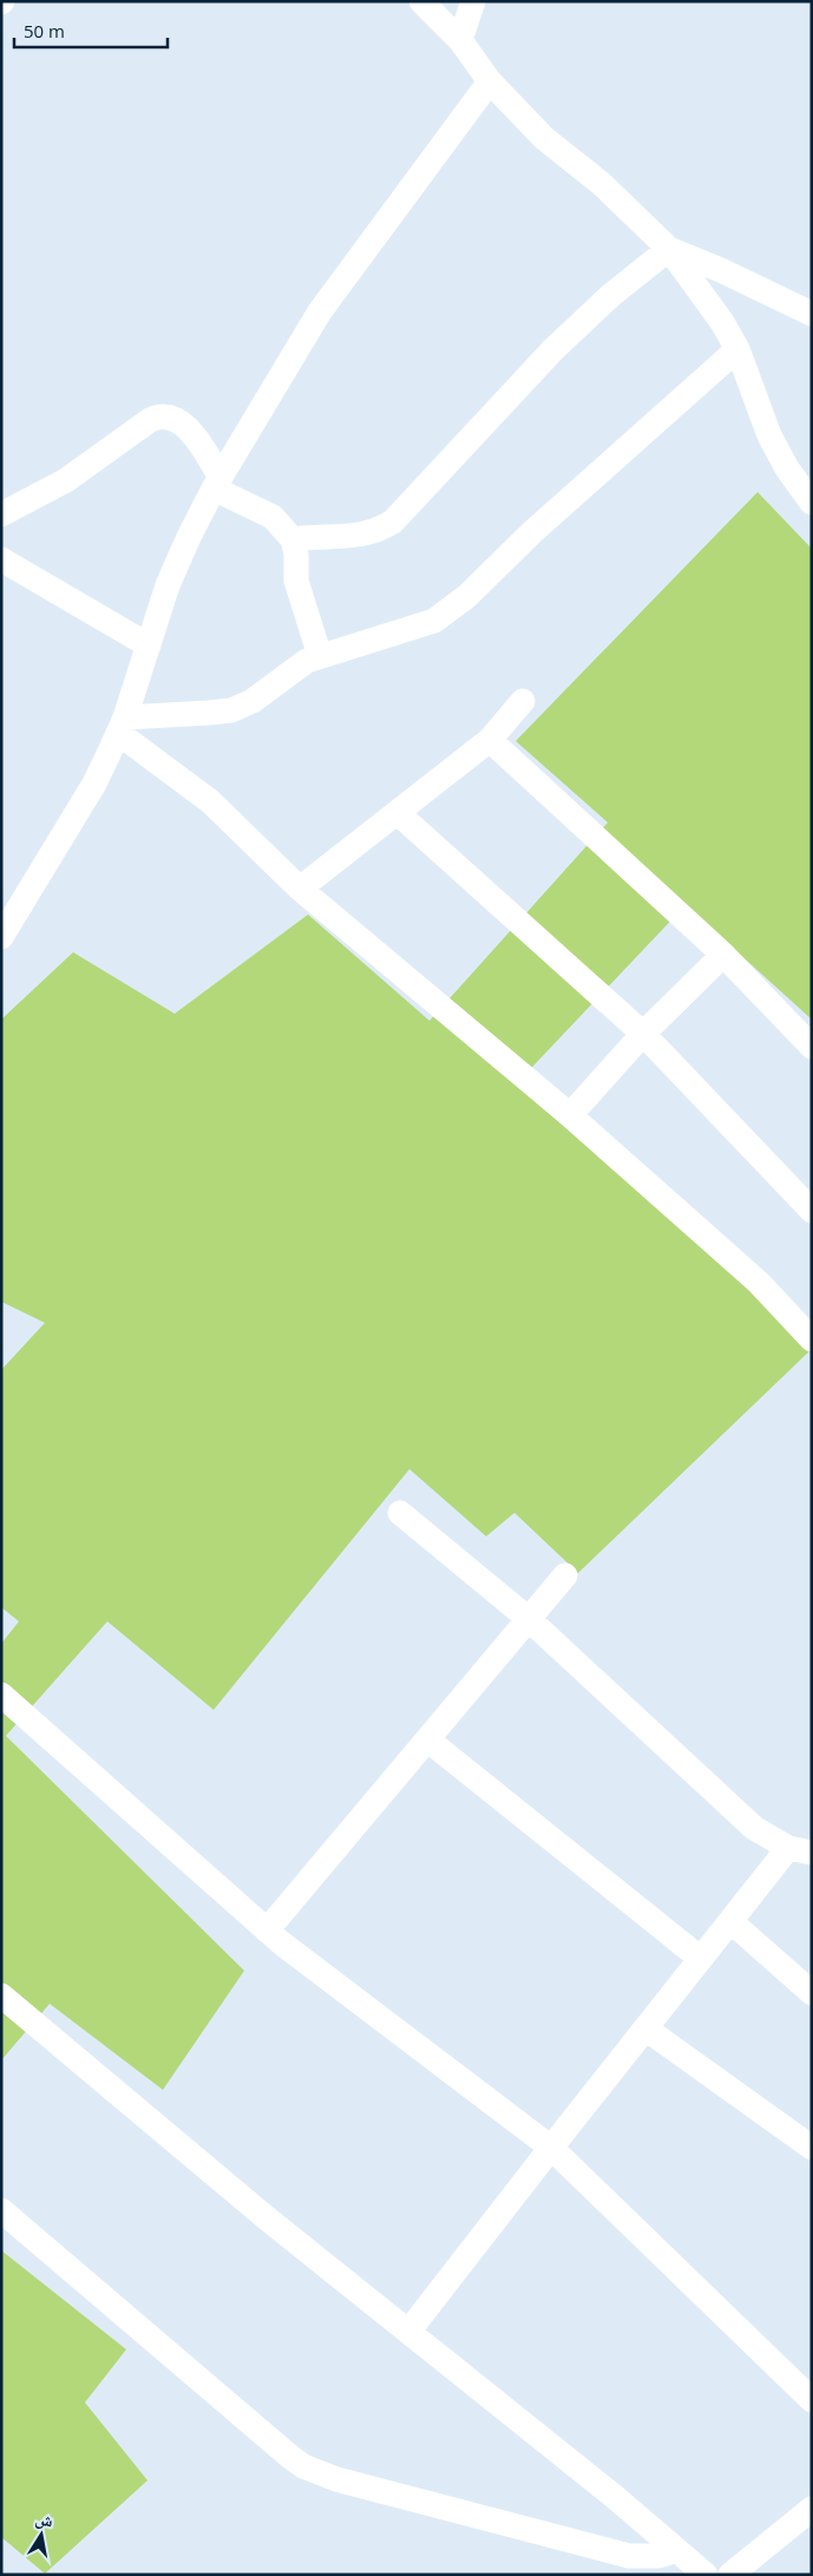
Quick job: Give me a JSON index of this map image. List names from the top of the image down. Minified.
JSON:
{"scale_bar":"50 m","north":"top"}
